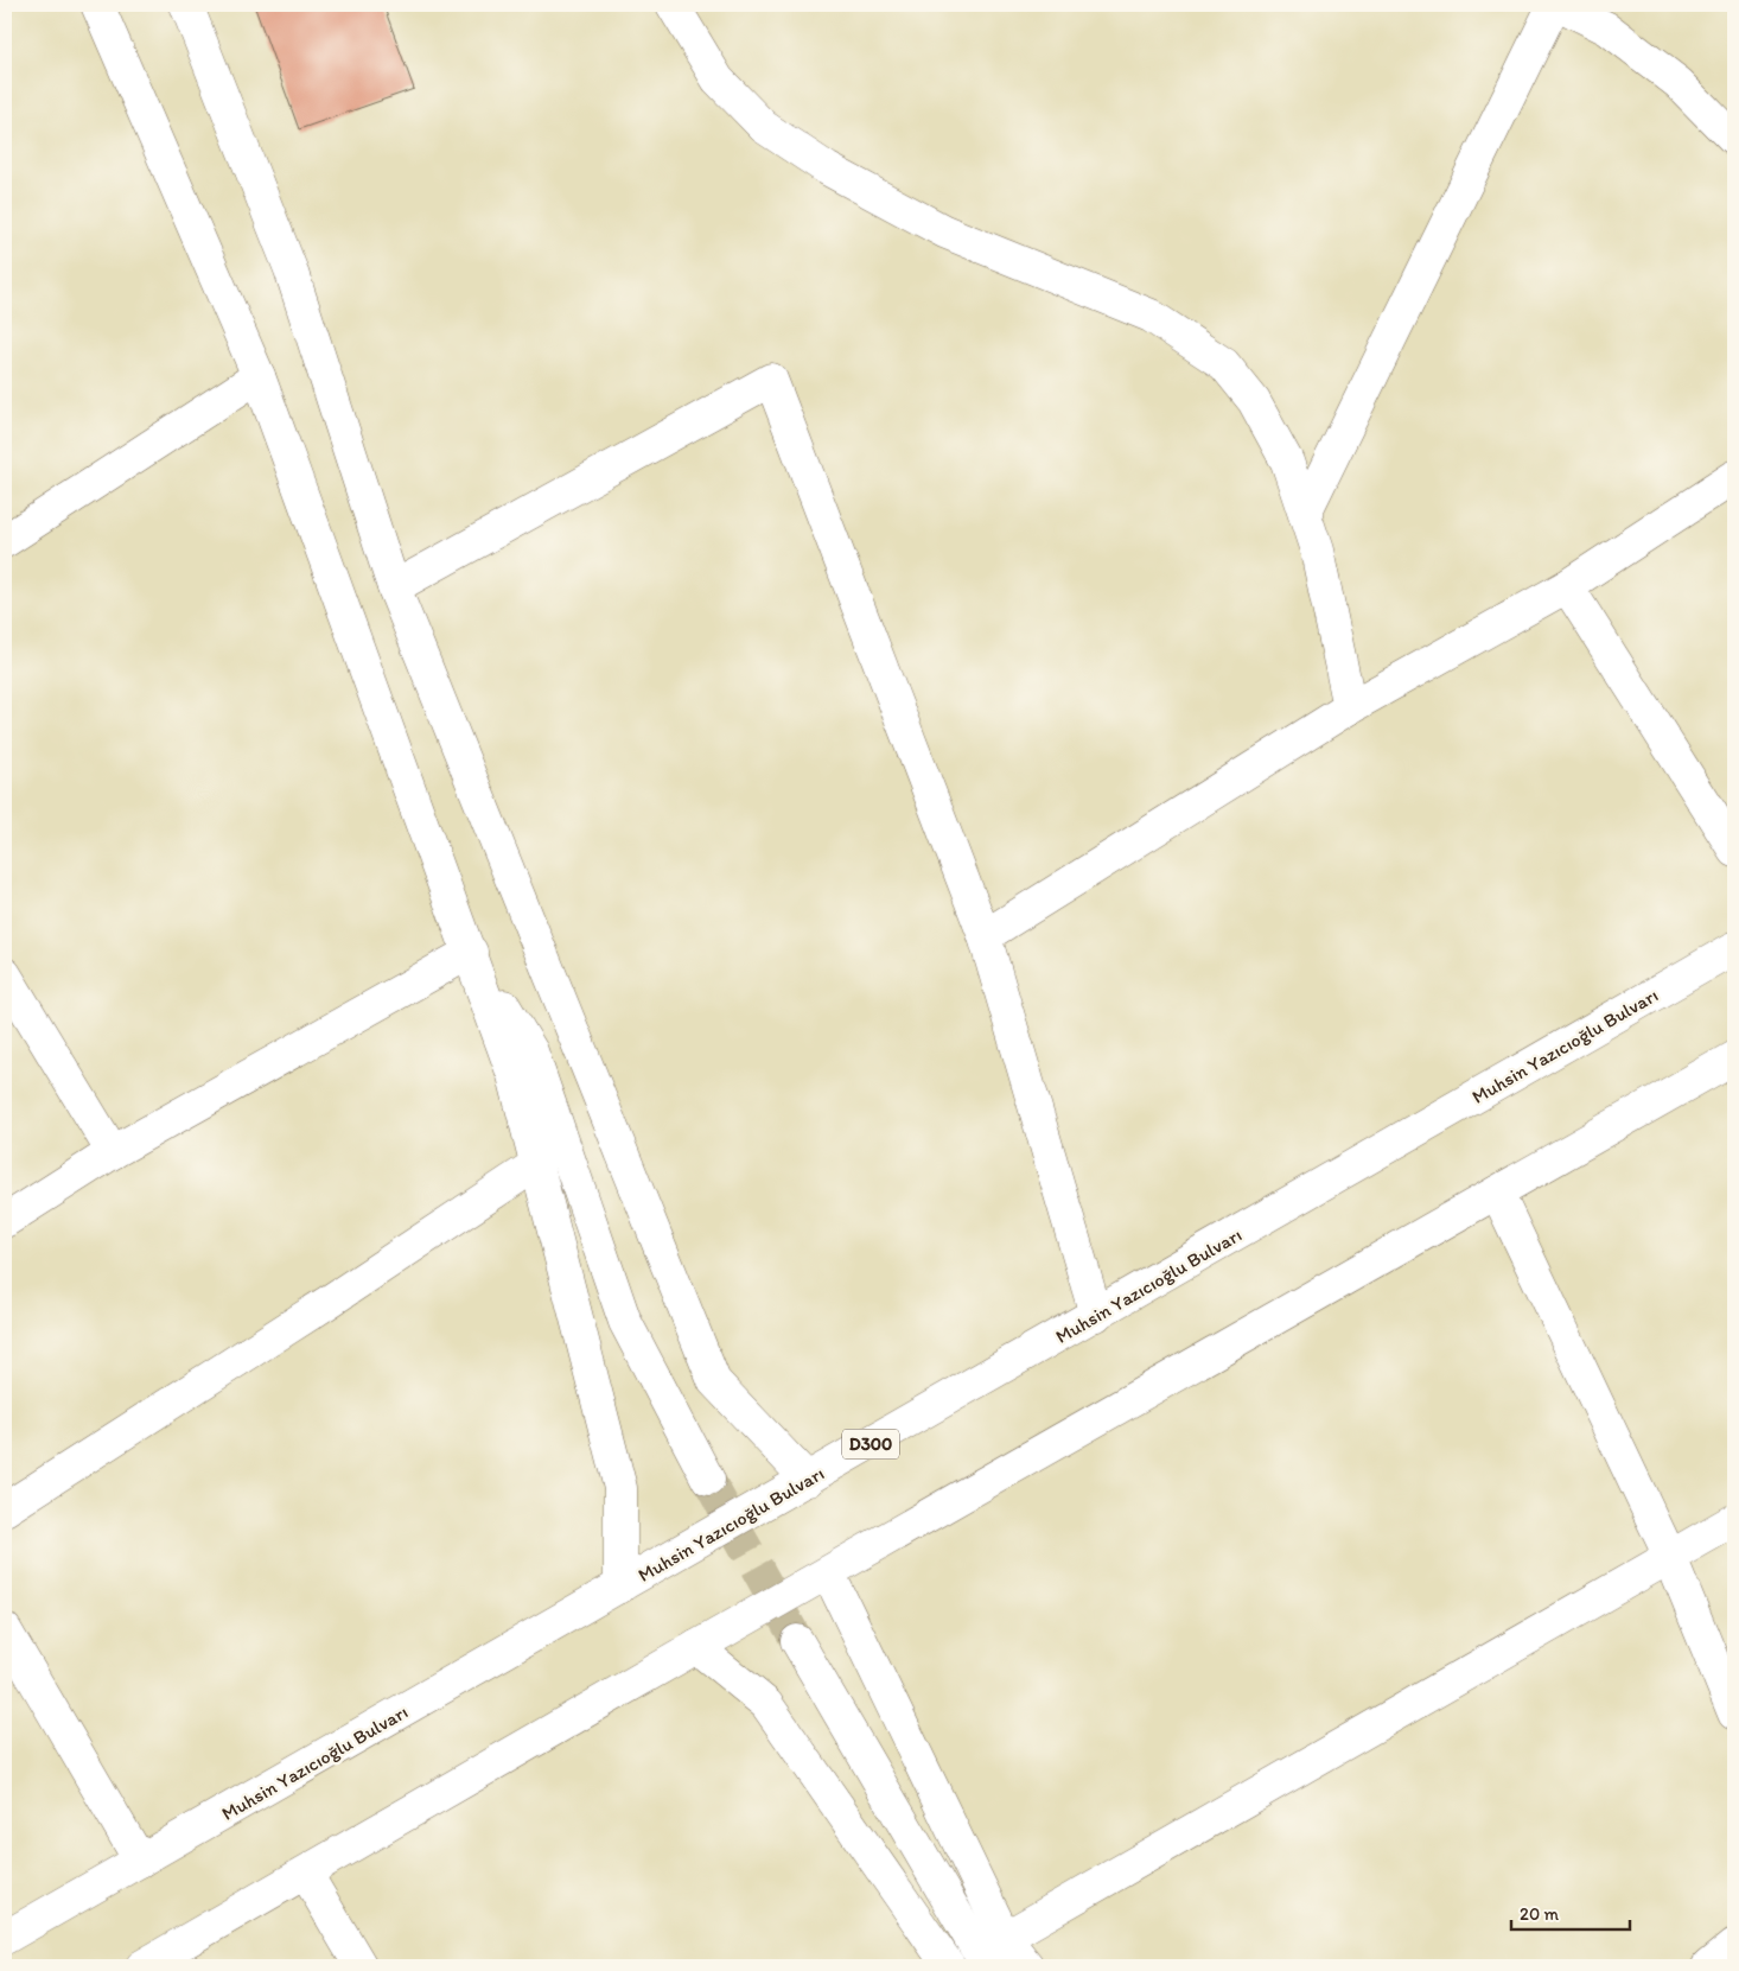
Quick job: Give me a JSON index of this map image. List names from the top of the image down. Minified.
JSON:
{"streets":{"main road":["Muhsin Yazıcıoğlu Bulvarı","D300"]},"scale_bar":"20 m"}
